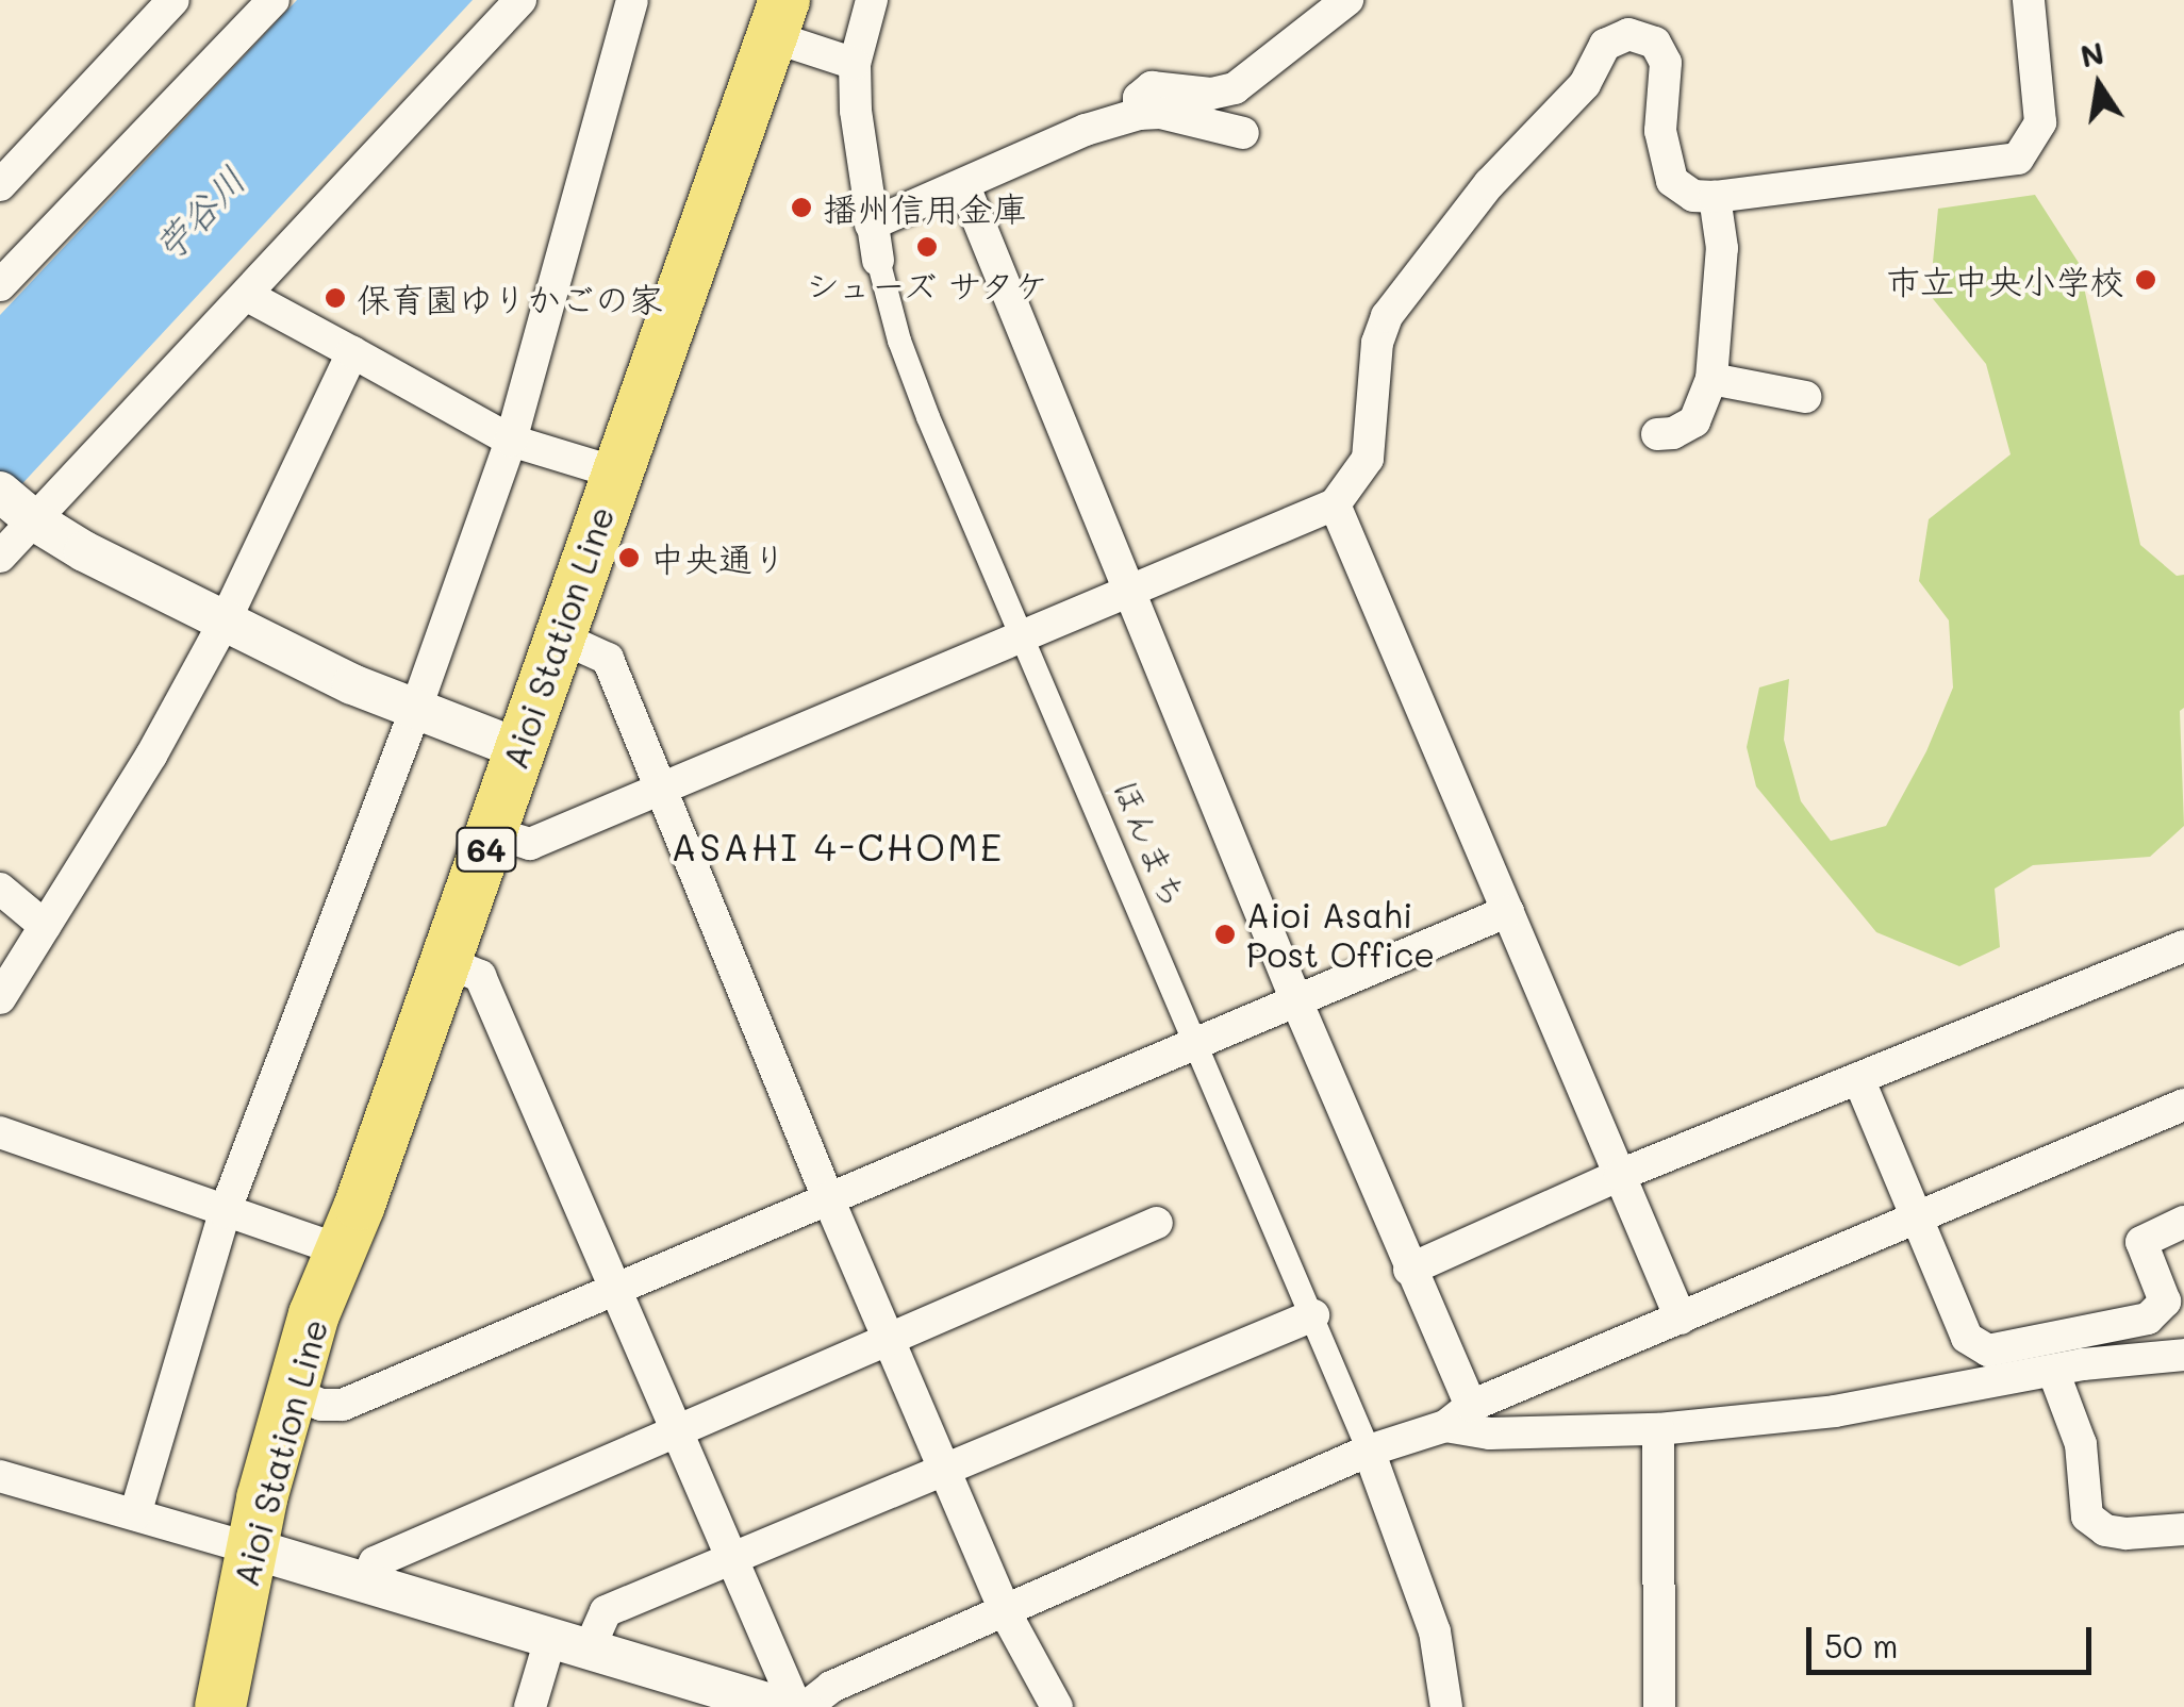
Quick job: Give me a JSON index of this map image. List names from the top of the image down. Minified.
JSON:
{"streets":{"main road":["Aioi Station Line","64"],"street":["ほんまち"]},"districts":["ASAHI 4-CHOME"],"water":["苧谷川"],"places":["播州信用金庫","シューズ サタケ","市立中央小学校","保育園ゆりかごの家","中央通り","Aioi Asahi Post Office"],"scale_bar":"50 m","north":"top"}
